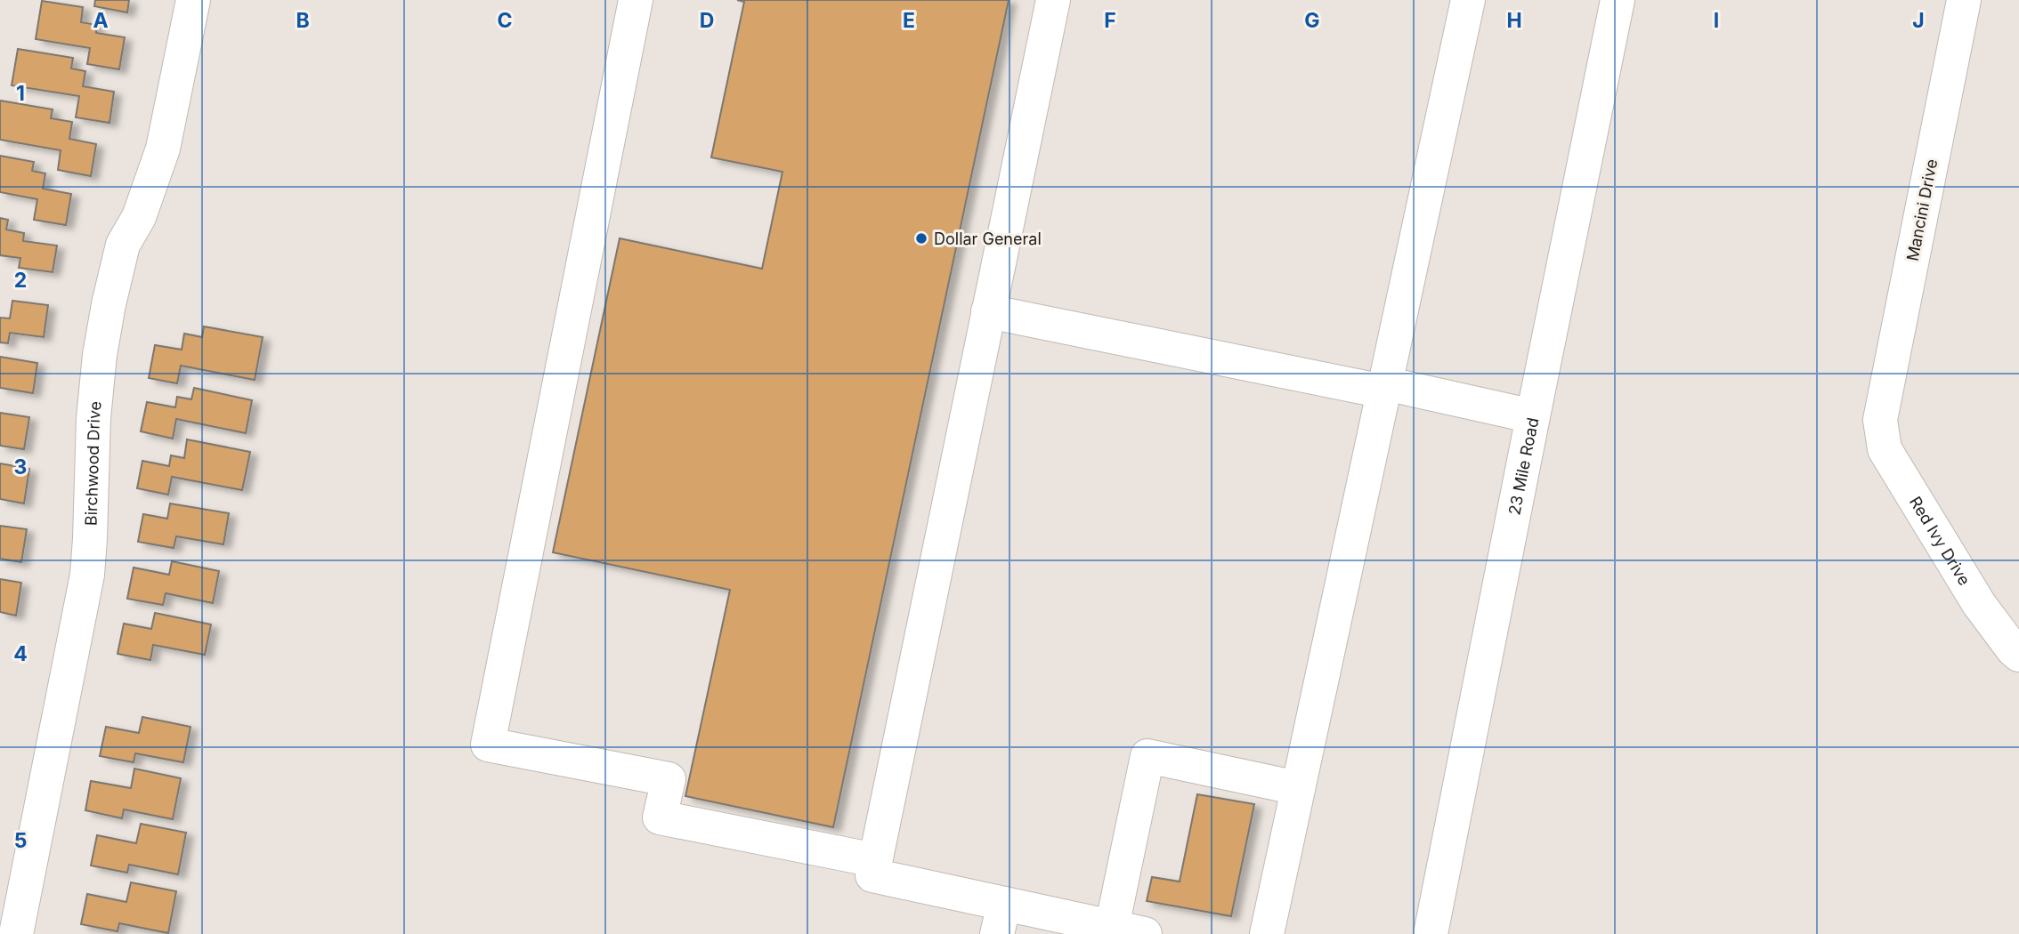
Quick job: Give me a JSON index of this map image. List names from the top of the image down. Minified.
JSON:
{"streets":{"street":["Mancini Drive","Birchwood Drive","23 Mile Road","Red Ivy Drive"]},"crossings":[["Mancini Drive","Red Ivy Drive"]],"places":["Dollar General"],"grid":{"columns":["A","B","C","D","E","F","G","H","I","J"],"rows":["1","2","3","4","5"]}}
